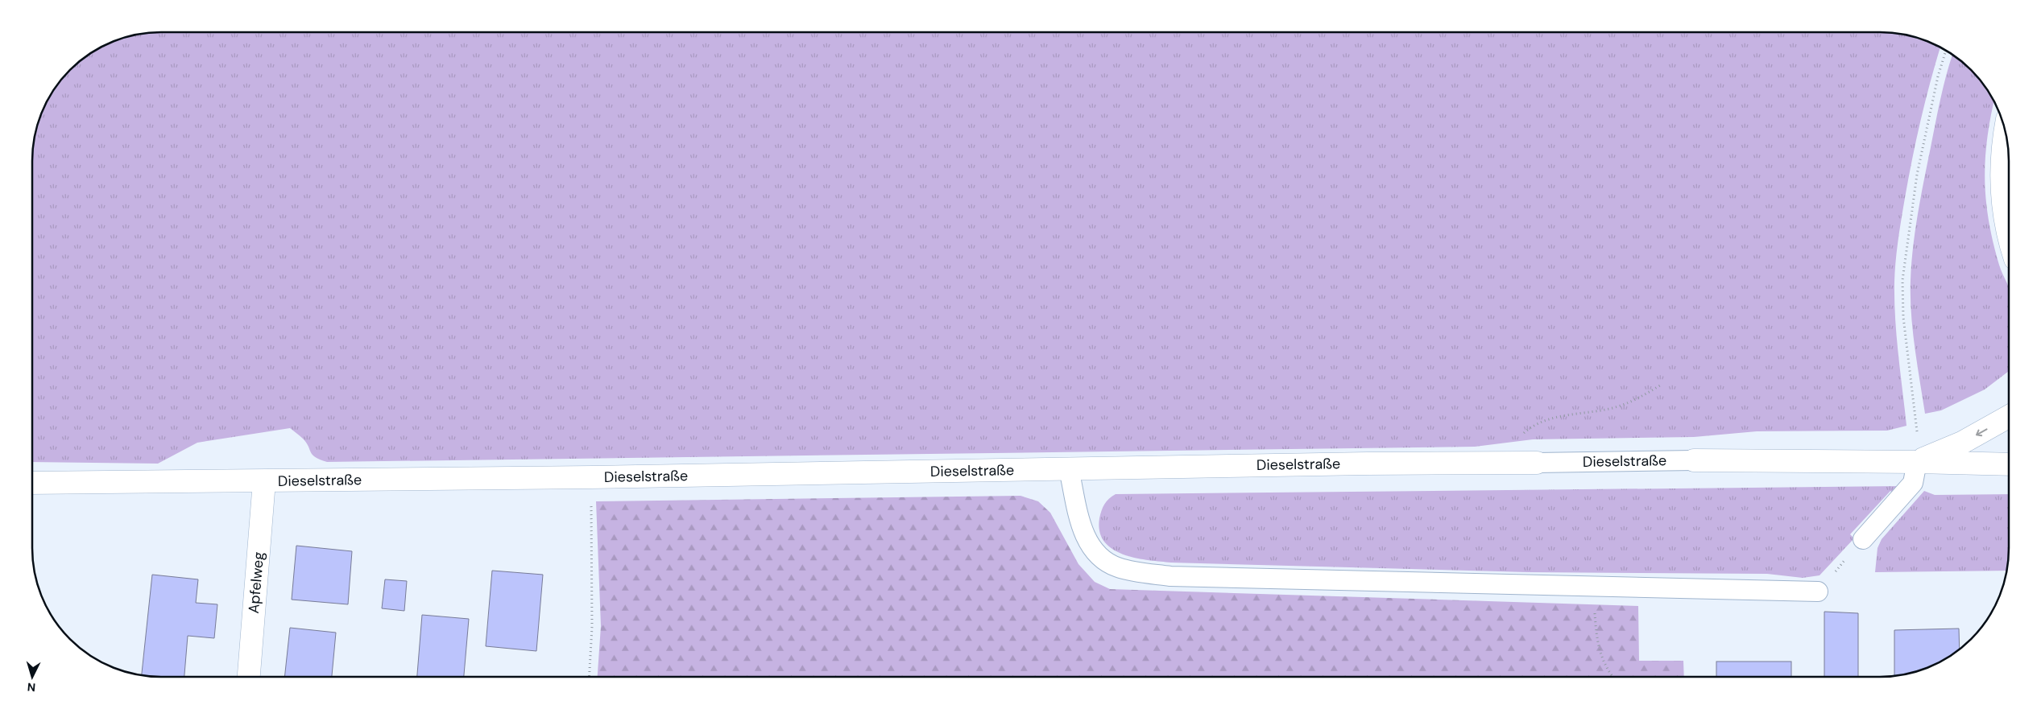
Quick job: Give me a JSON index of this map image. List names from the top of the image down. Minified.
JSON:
{"streets":{"street":["Dieselstraße","Apfelweg"]},"crossings":[["Dieselstraße","Apfelweg"]],"north":"bottom"}
